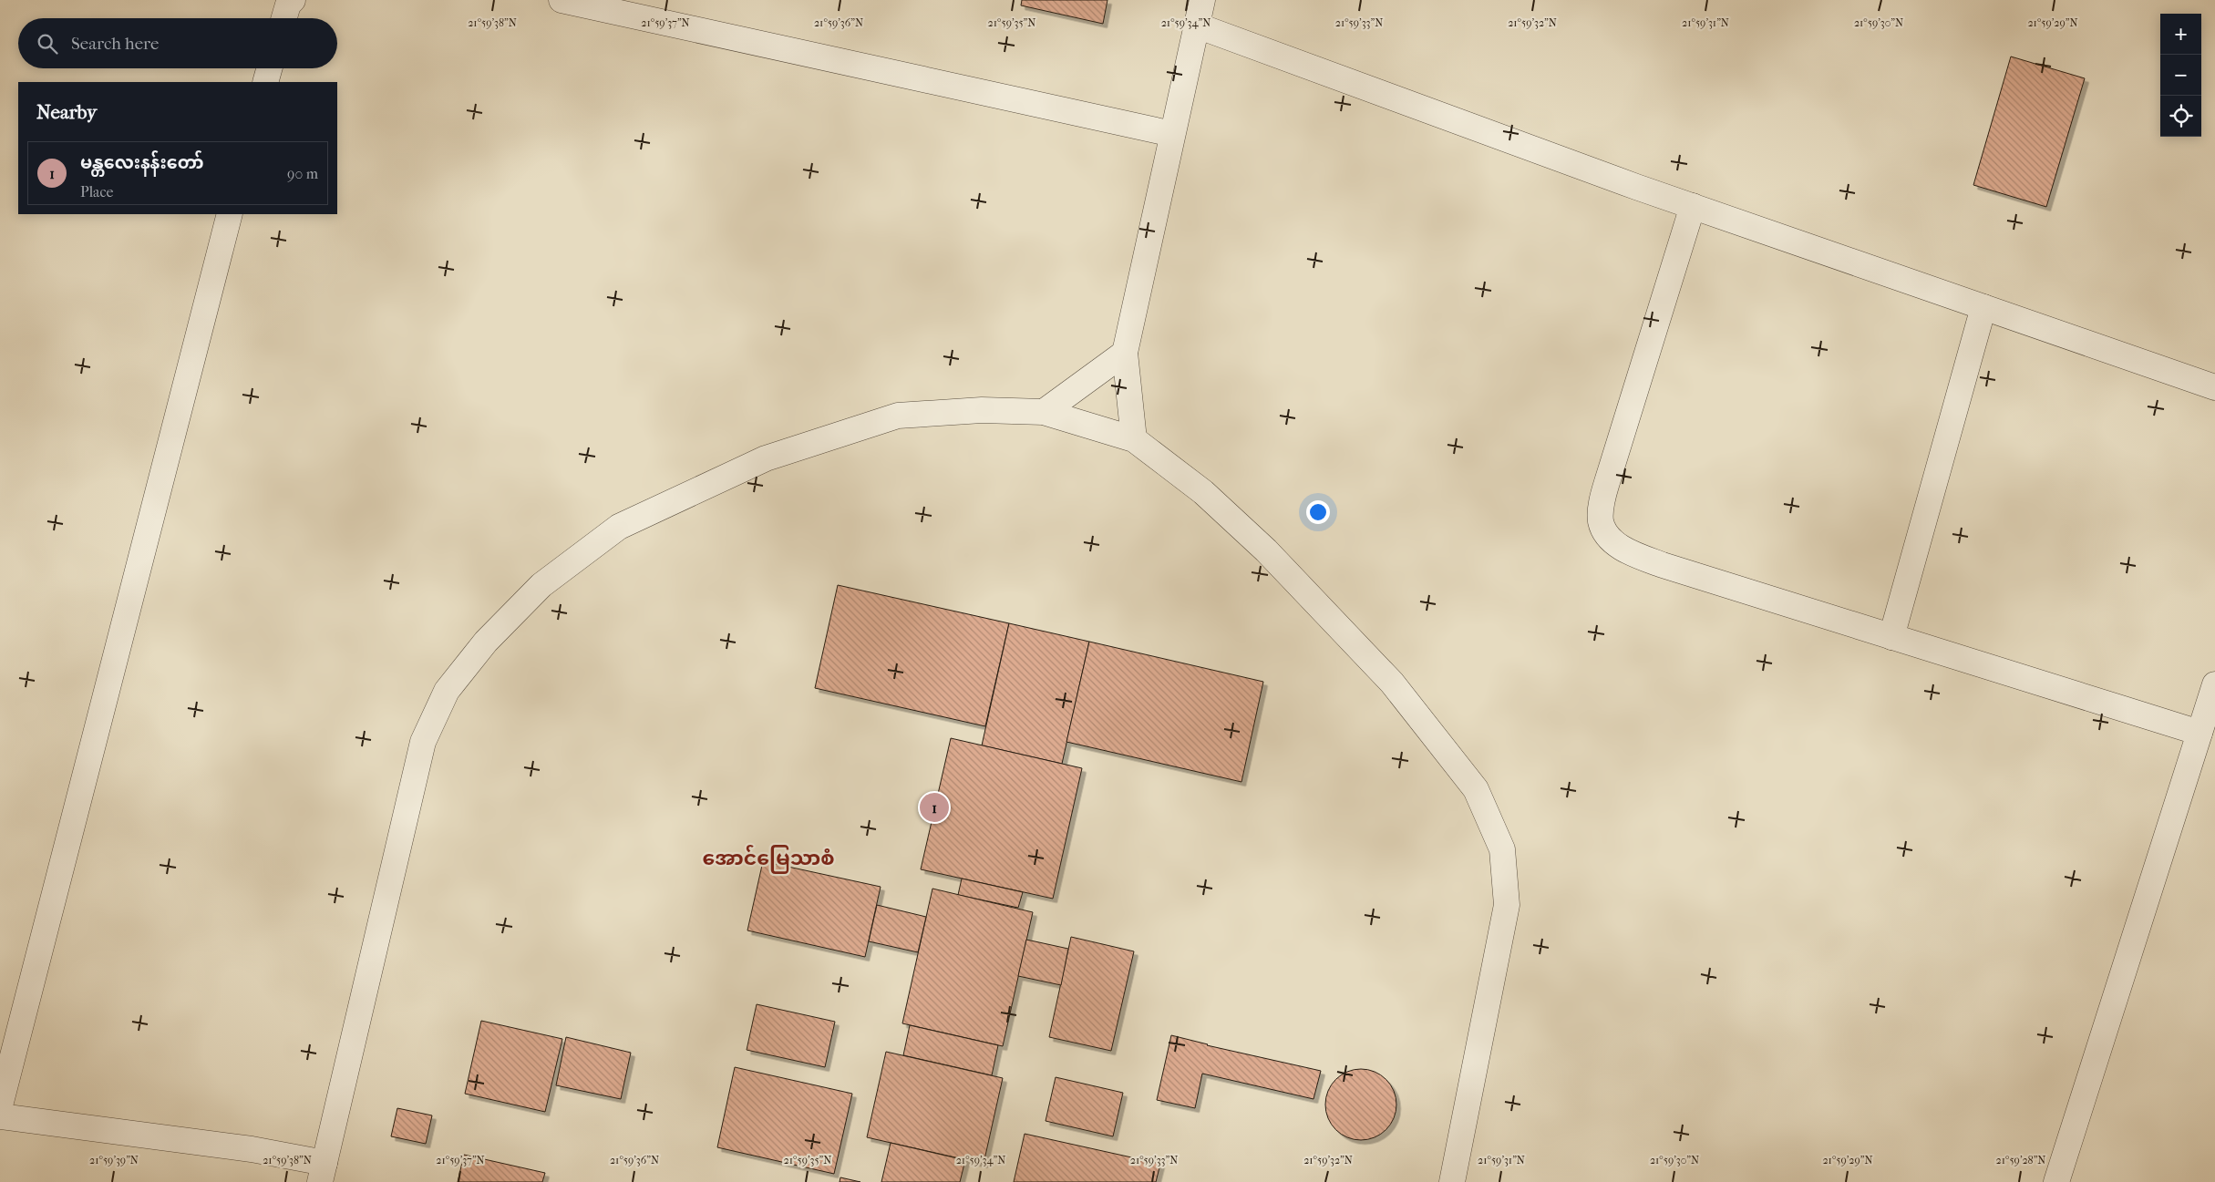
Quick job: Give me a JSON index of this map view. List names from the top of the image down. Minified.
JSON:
{"districts":["အောင်မြေသာစံ"],"page":{"map_buttons":["+","−"],"search":"Search here","heading":"Nearby","list":[{"mark":"1","name":"မန္တလေးနန်းတော်","note":"Place","value":"90 m"}],"pins":"1"},"coordinates":["21°59'32\"N","21°59'31\"N","21°59'30\"N","21°59'29\"N","21°59'38\"N","21°59'37\"N","21°59'36\"N","21°59'35\"N","21°59'34\"N","21°59'33\"N","21°59'39\"N","21°59'28\"N"]}
